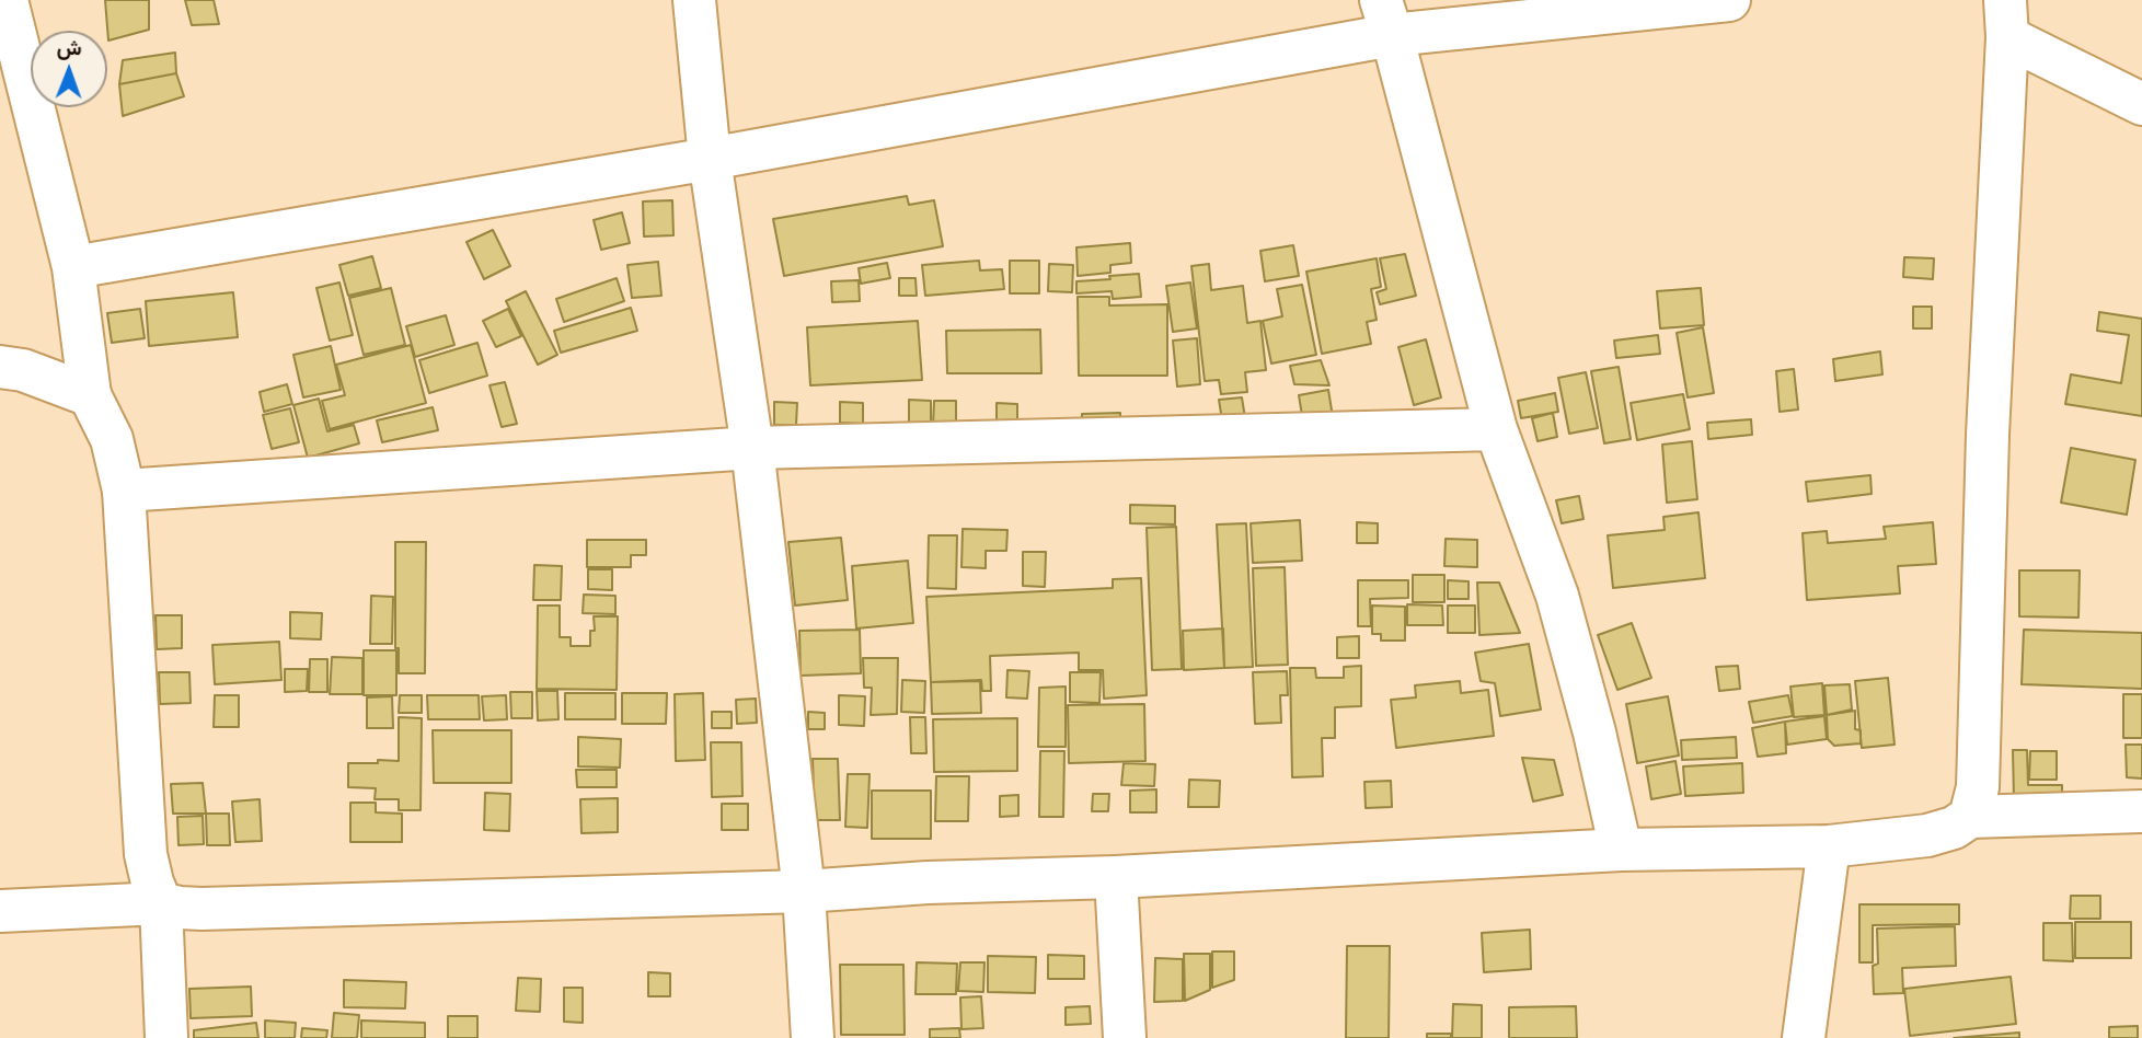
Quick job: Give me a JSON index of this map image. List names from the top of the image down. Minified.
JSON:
{"north":"top"}
